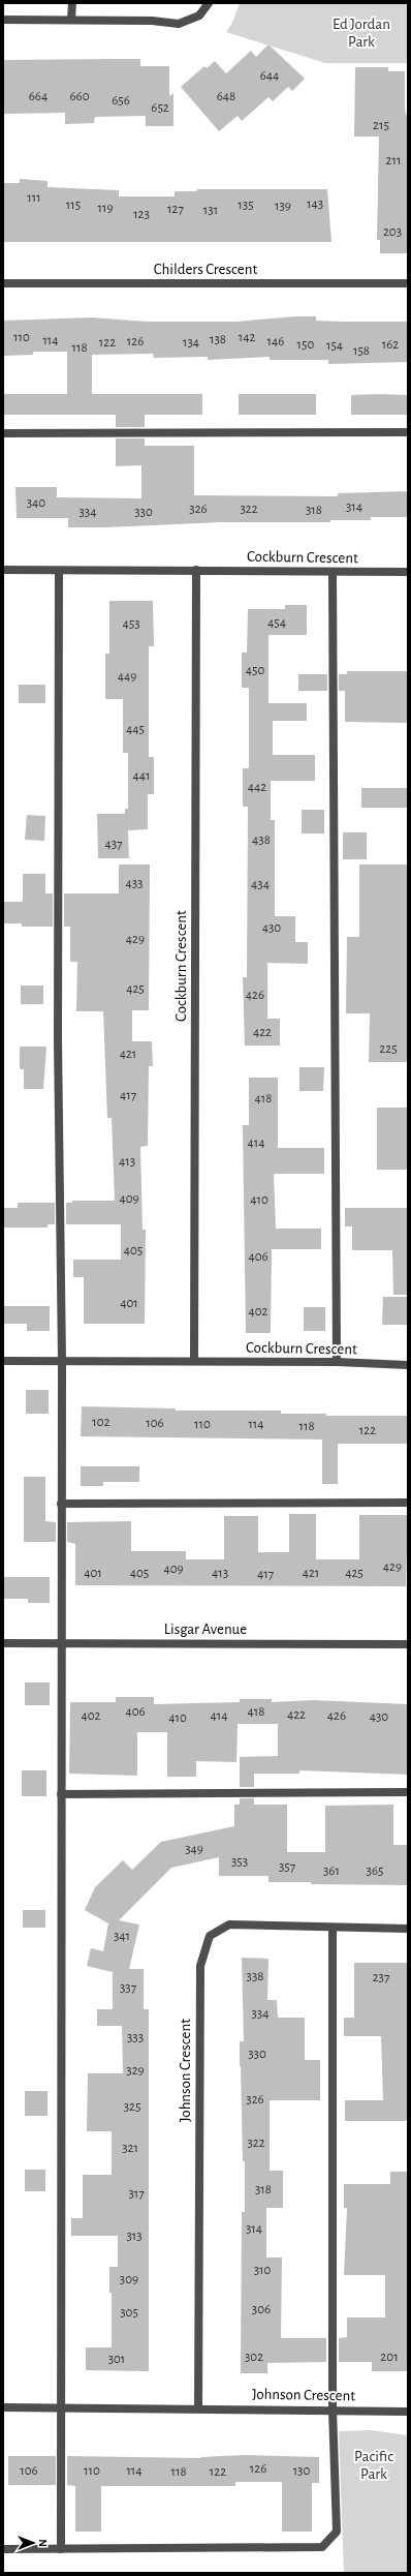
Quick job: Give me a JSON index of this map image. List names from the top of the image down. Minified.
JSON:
{"streets":{"street":["Childers Crescent","Cockburn Crescent","Lisgar Avenue","Johnson Crescent"]},"parks":["Ed Jordan Park","Pacific Park"],"house_numbers":["644","664","660","648","656","652","215","211","111","143","115","135","139","119","127","131","123","203","110","142","138","114","126","146","122","134","150","162","154","118","158","340","314","326","322","318","334","330","454","453","450","449","445","441","442","438","437","433","434","430","429","425","426","422","225","421","417","418","414","413","409","410","405","406","401","402","102","106","110","114","118","122","429","409","401","405","413","421","425","417","406","418","422","402","414","426","430","410","349","353","357","361","365","341","338","237","337","334","333","330","329","326","325","322","321","318","317","314","313","310","309","306","305","302","201","301","126","106","110","114","130","118","122"],"north":"right"}
